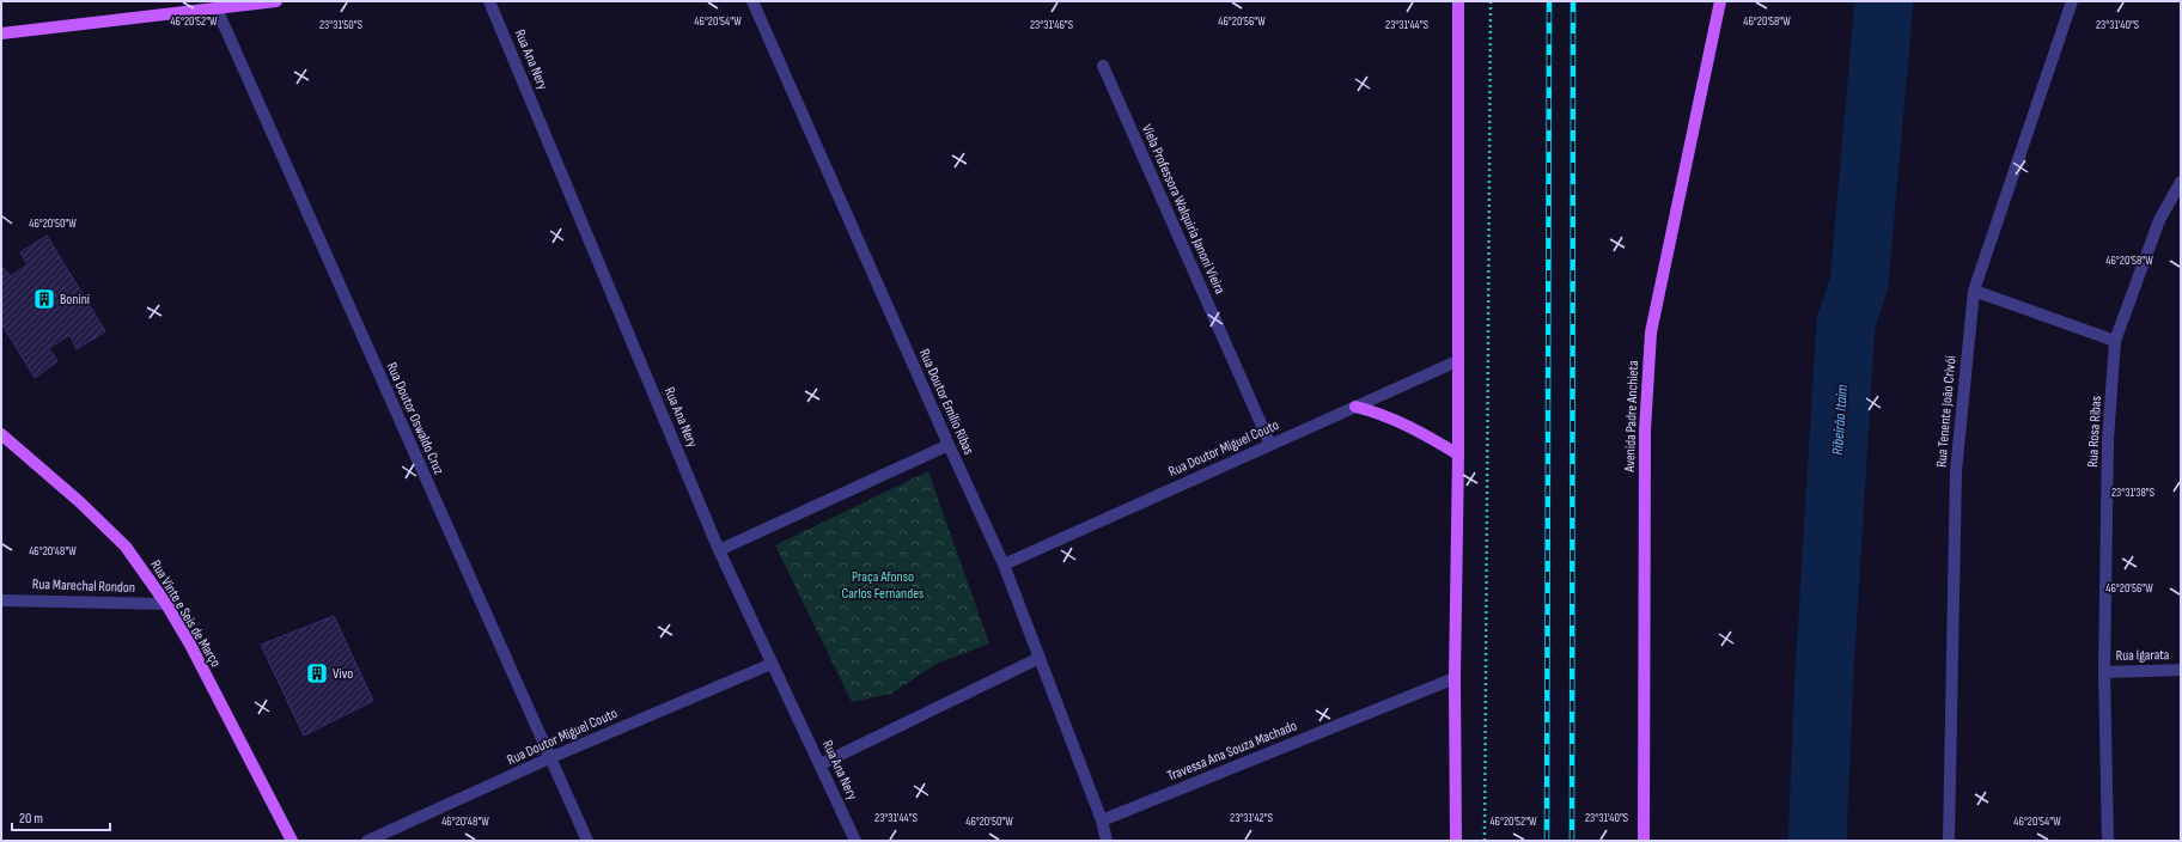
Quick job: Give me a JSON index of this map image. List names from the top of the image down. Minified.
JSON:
{"streets":{"main road":["Avenida Padre Anchieta","Rua Vinte e Seis de Março"],"street":["Rua Ana Nery","Viela Professora Walquiria Janoni Vieira","Rua Doutor Emilio Ribas","Rua Tenente João Crivói","Rua Doutor Oswaldo Cruz","Rua Rosa Ribas","Rua Doutor Miguel Couto","Rua Marechal Rondon","Rua Igarata","Travessa Ana Souza Machado"]},"crossings":[["Rua Ana Nery","Rua Doutor Miguel Couto"],["Viela Professora Walquiria Janoni Vieira","Rua Doutor Miguel Couto"],["Rua Doutor Emilio Ribas","Rua Doutor Miguel Couto"],["Rua Doutor Emilio Ribas","Travessa Ana Souza Machado"],["Rua Doutor Oswaldo Cruz","Rua Doutor Miguel Couto"],["Rua Rosa Ribas","Rua Igarata"],["Rua Marechal Rondon","Rua Vinte e Seis de Março"]],"water":["Ribeirão Itaim"],"parks":["Praça Afonso Carlos Fernandes"],"places":{"building":["Bonini","Vivo"]},"scale_bar":"20 m","coordinates":["46°20'58\"W","46°20'52\"W","46°20'54\"W","46°20'56\"W","23°31'50\"S","23°31'46\"S","23°31'44\"S","23°31'40\"S","46°20'50\"W","23°31'38\"S","46°20'48\"W","23°31'42\"S"]}
